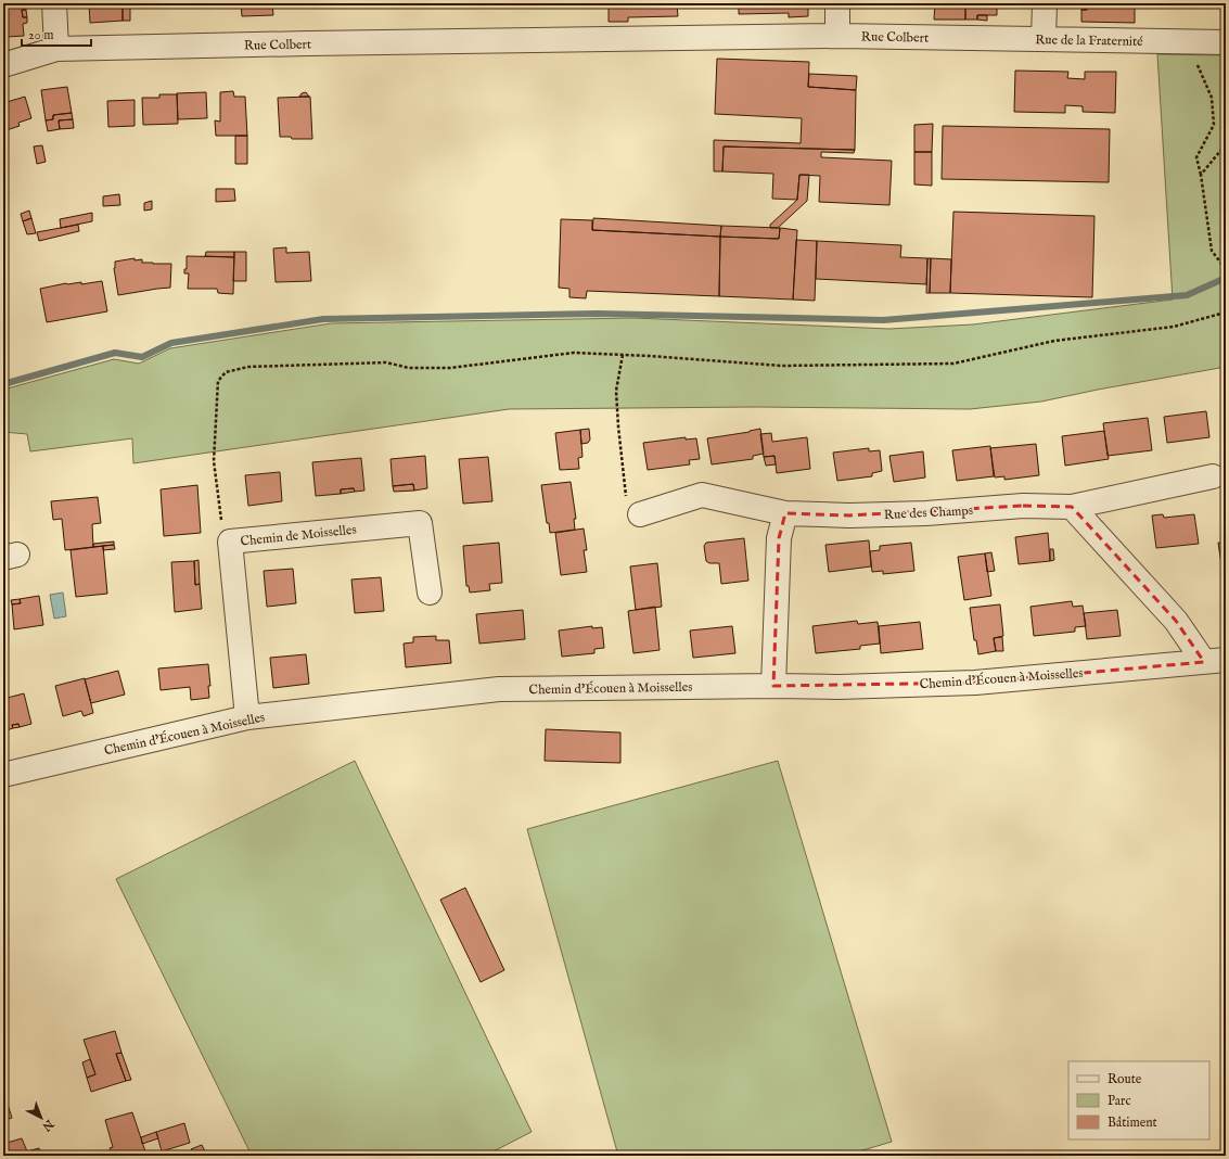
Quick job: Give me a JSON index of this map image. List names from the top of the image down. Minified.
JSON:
{"streets":{"street":["Rue Colbert","Rue de la Fraternité","Rue des Champs","Chemin de Moisselles","Chemin d'Écouen à Moisselles"]},"crossings":[["Rue Colbert","Rue de la Fraternité"],["Chemin de Moisselles","Chemin d'Écouen à Moisselles"]],"legend":["Route","Parc","Bâtiment"],"scale_bar":"20 m","north":"bottom right"}
